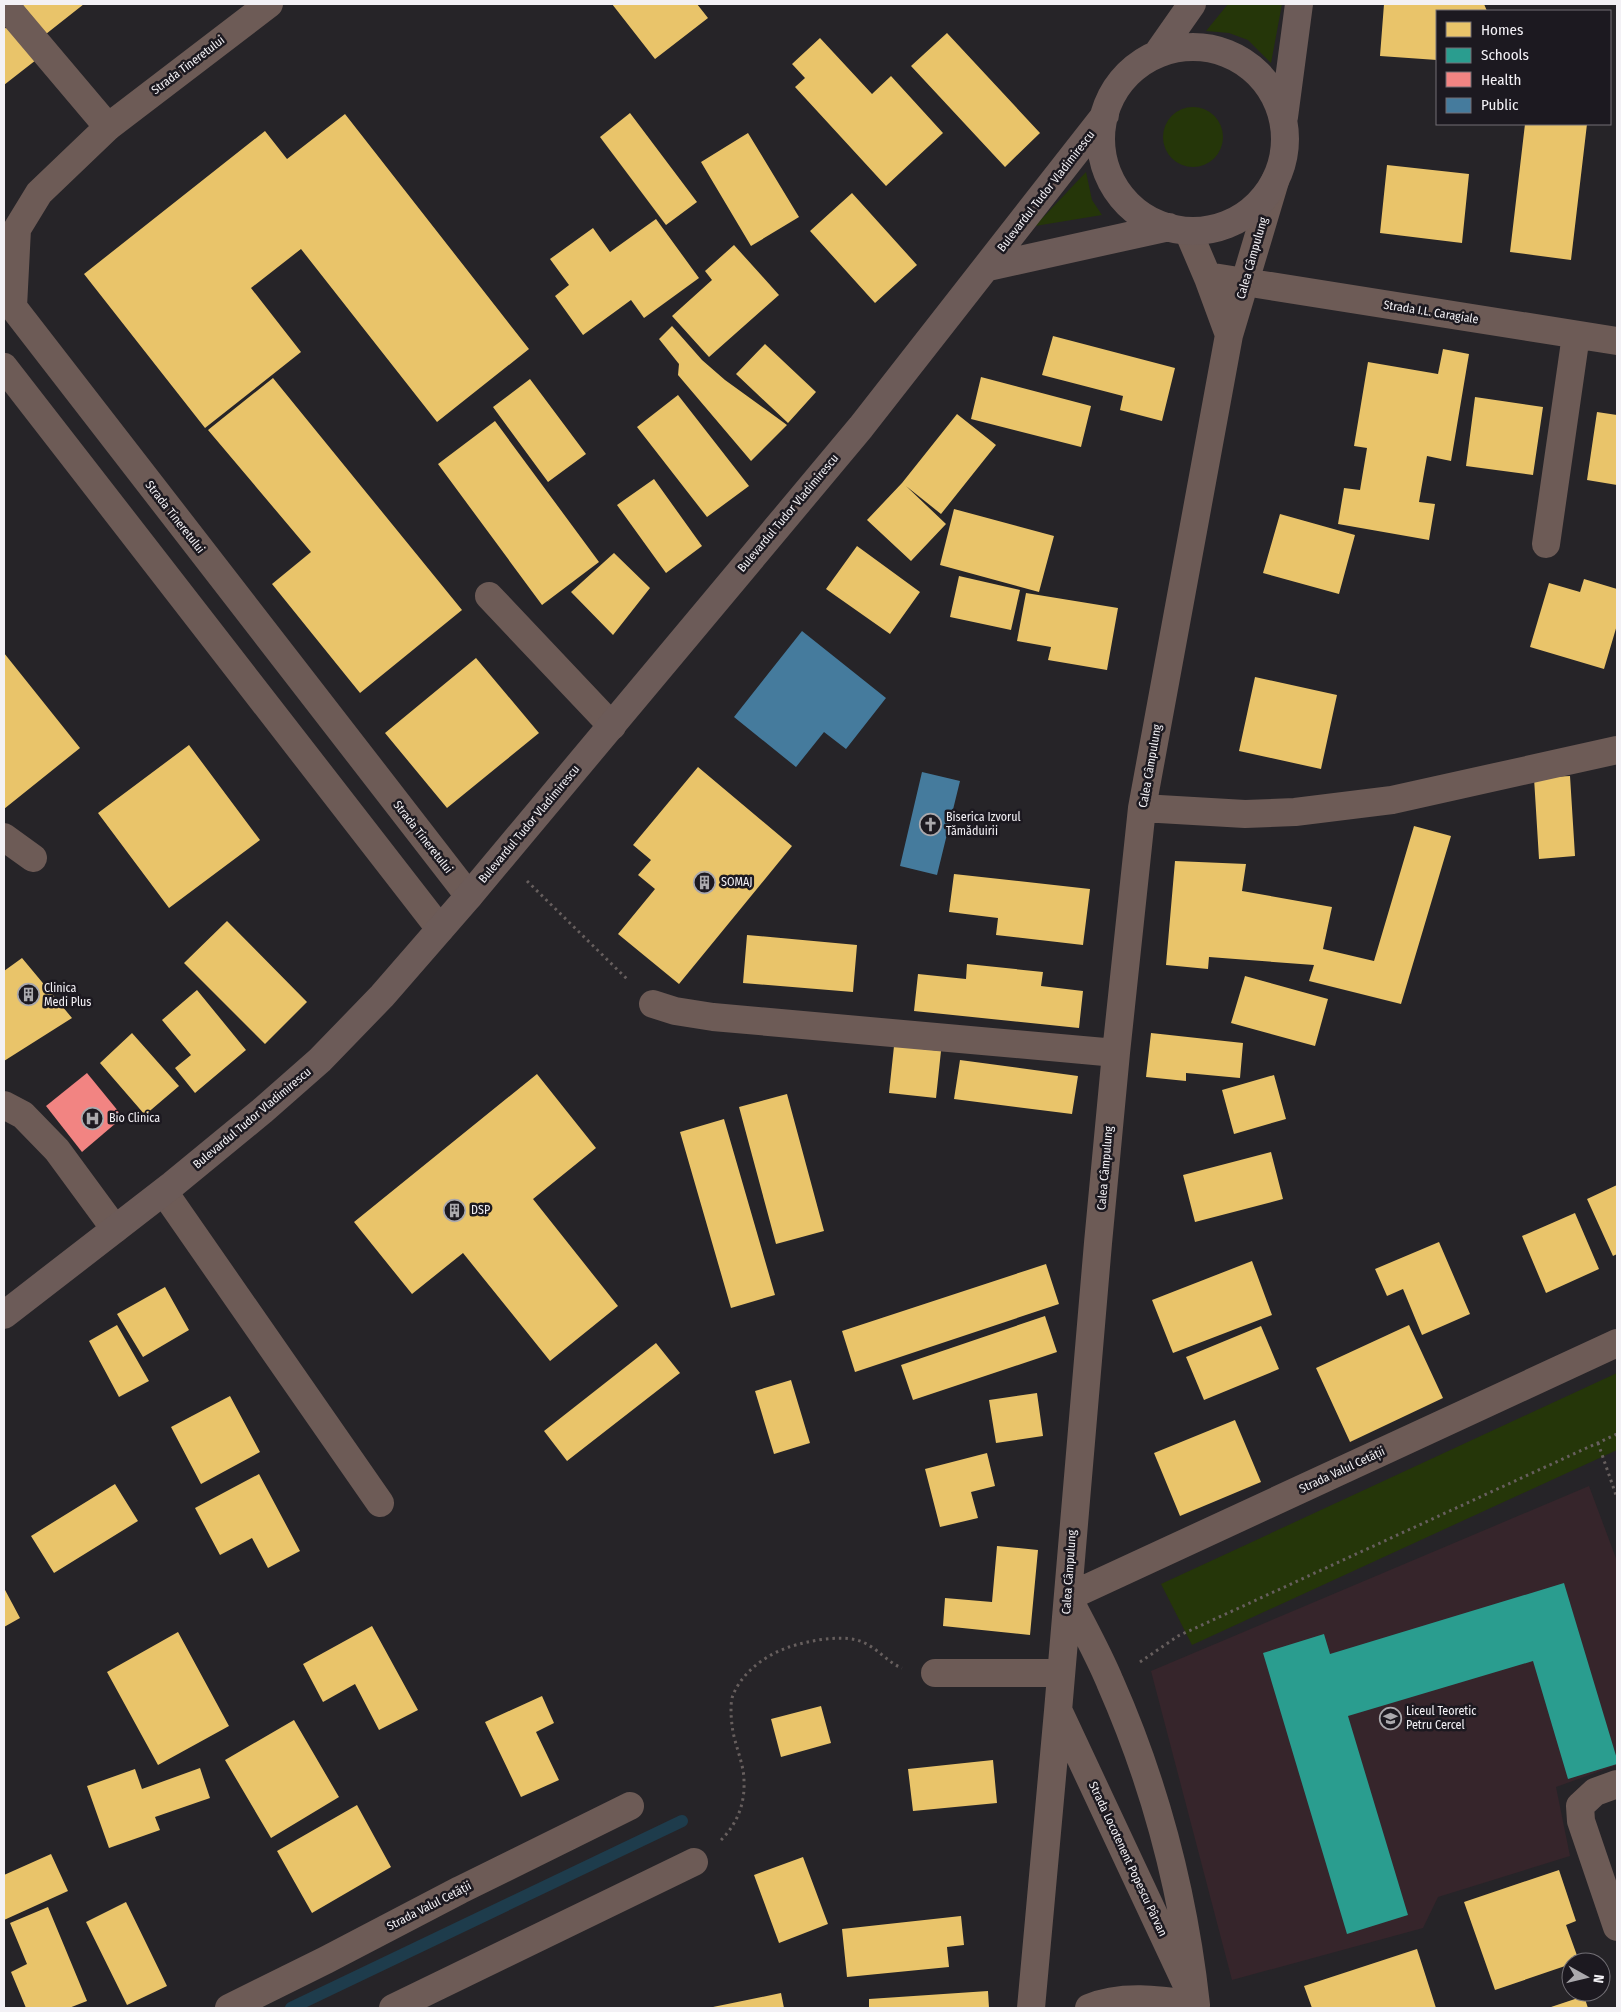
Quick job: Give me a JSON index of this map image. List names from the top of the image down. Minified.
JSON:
{"streets":{"main road":["Bulevardul Tudor Vladimirescu"],"street":["Strada Tineretului","Calea Câmpulung","Strada I.L. Caragiale","Strada Valul Cetății","Strada Locotenent Popescu Pârvan"]},"crossings":[["Strada Tineretului","Bulevardul Tudor Vladimirescu"],["Bulevardul Tudor Vladimirescu","Calea Câmpulung"],["Calea Câmpulung","Strada I.L. Caragiale"],["Calea Câmpulung","Strada Valul Cetății"],["Calea Câmpulung","Strada Locotenent Popescu Pârvan"]],"places":{"church":["Biserica Izvorul Tămăduirii"],"building":["SOMAJ","Clinica Medi Plus","DSP"],"hospital":["Bio Clinica"],"school or university":["Liceul Teoretic Petru Cercel"]},"legend":["Homes","Schools","Health","Public"],"north":"right"}
